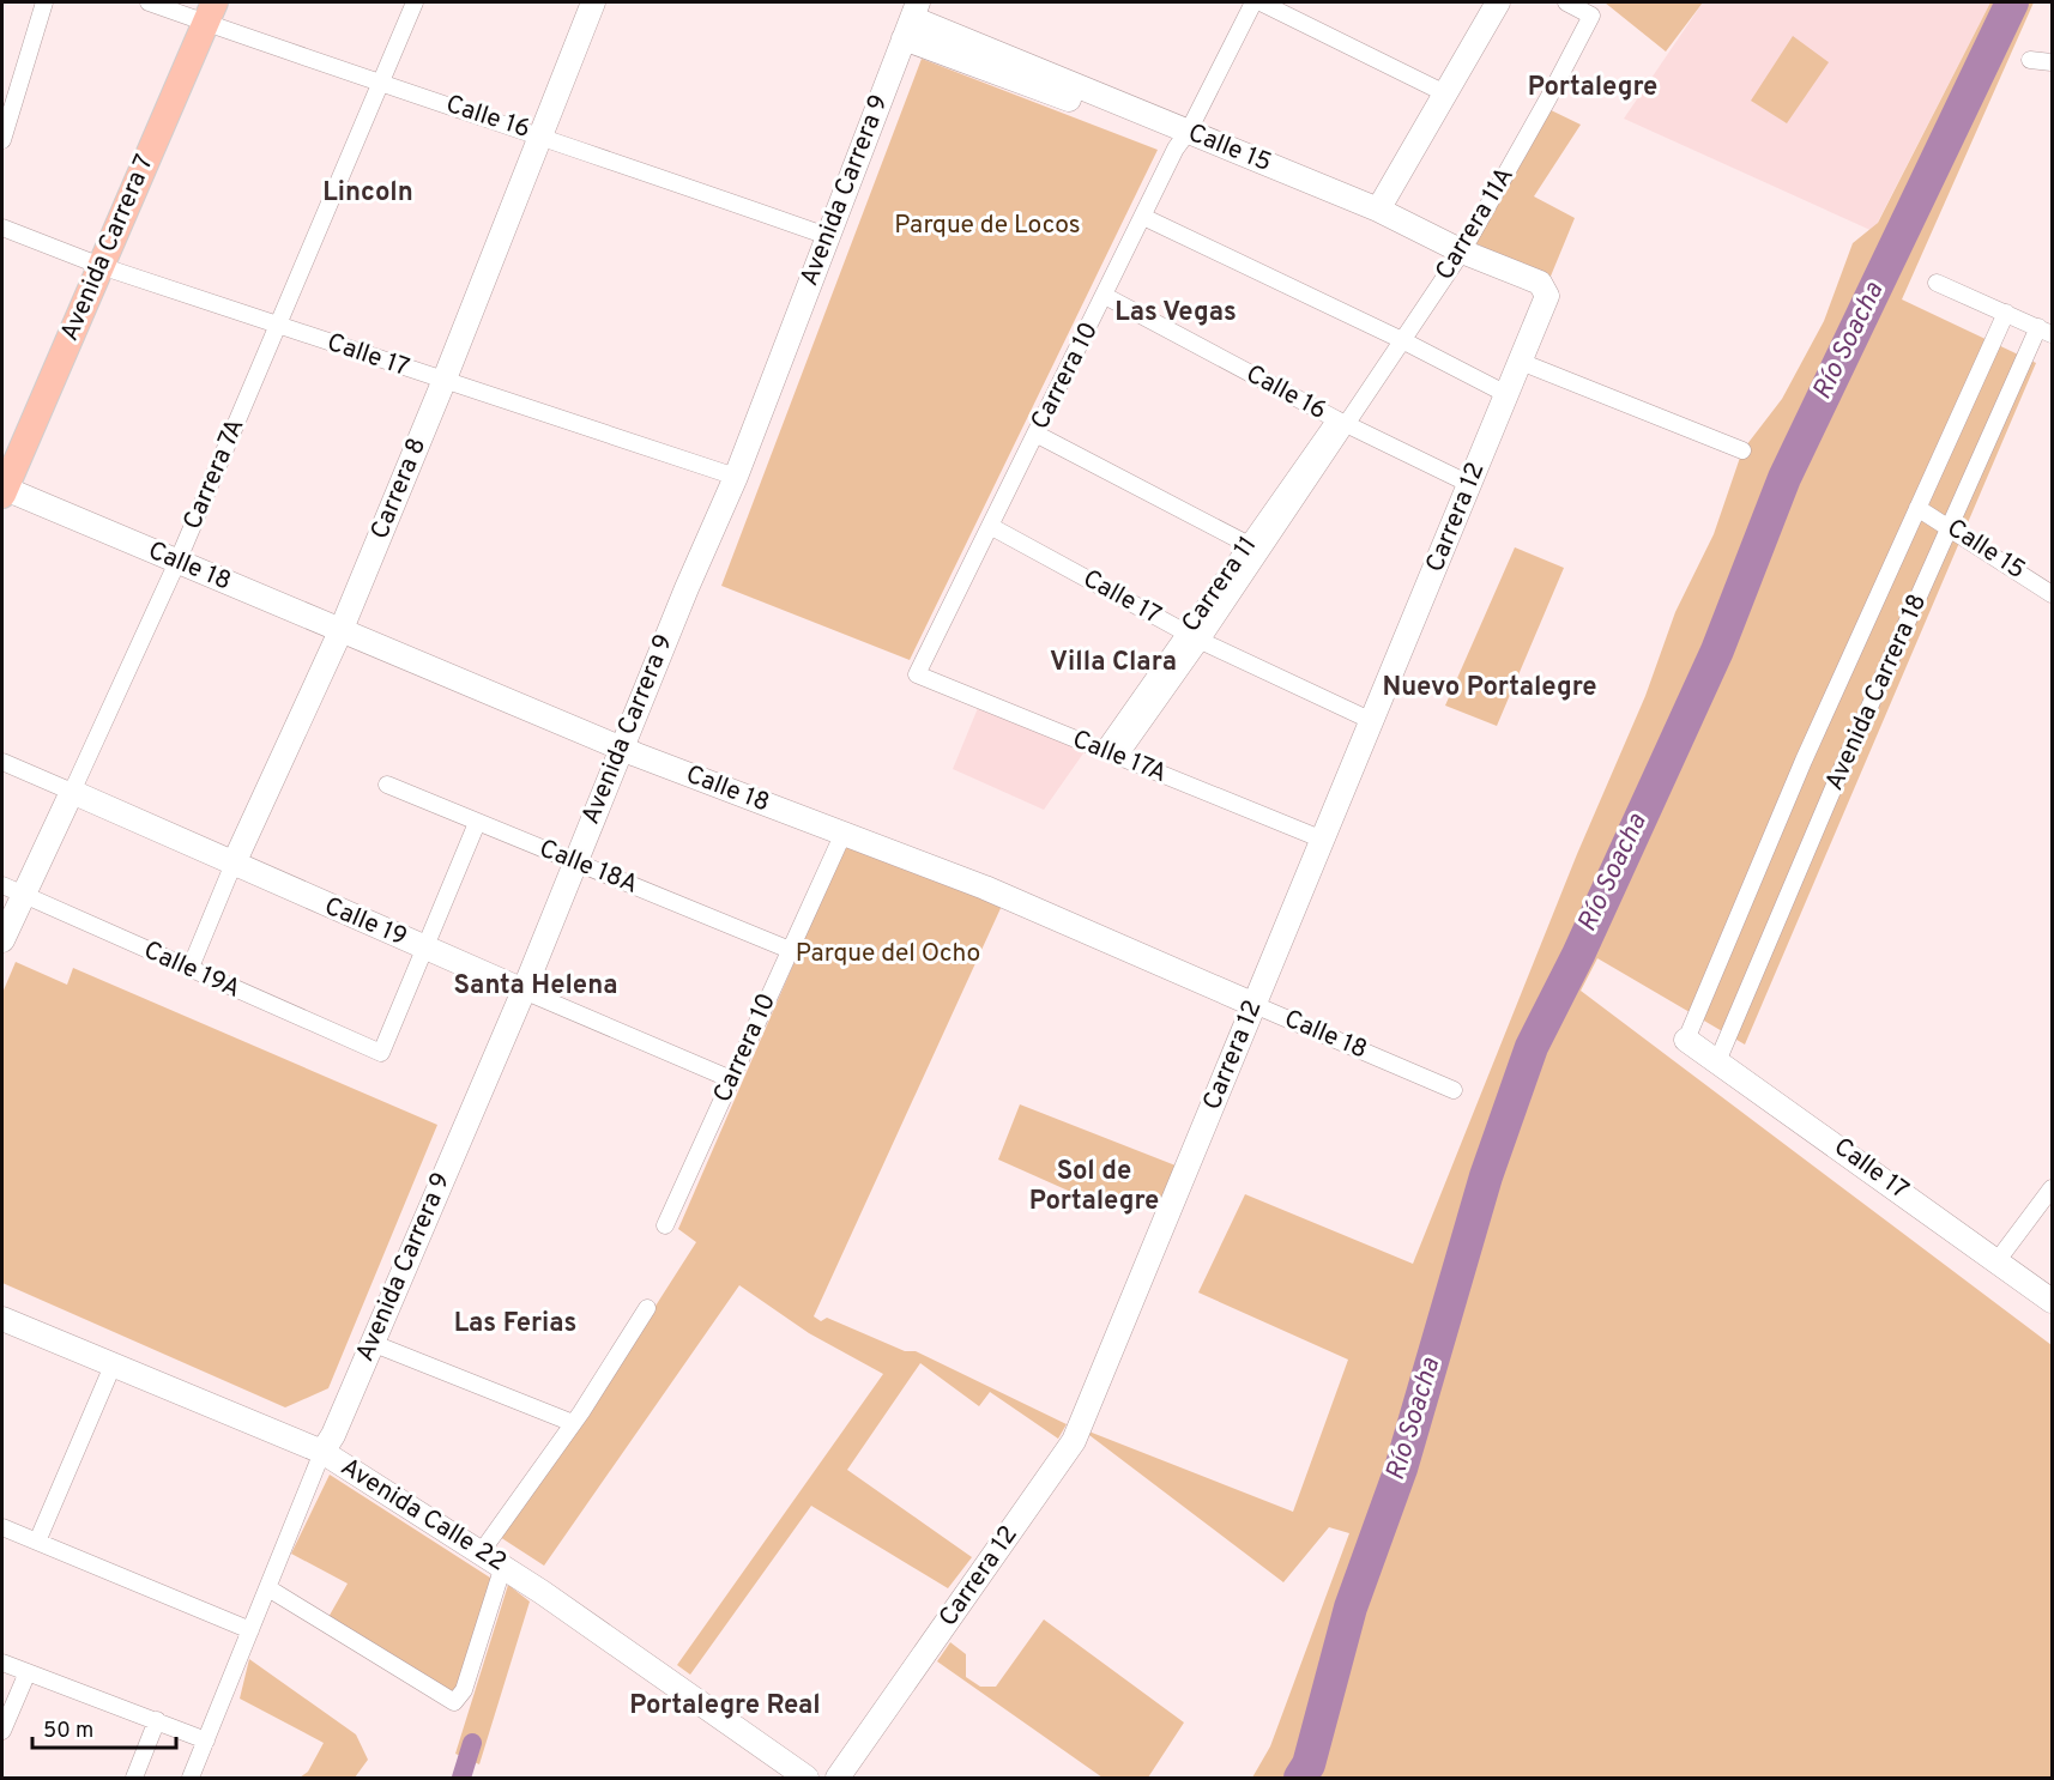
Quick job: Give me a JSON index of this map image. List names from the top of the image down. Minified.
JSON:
{"streets":{"main road":["Avenida Carrera 7"],"street":["Calle 16","Calle 15","Avenida Carrera 9","Carrera 11A","Calle 17","Carrera 10","Carrera 7A","Carrera 8","Carrera 12","Calle 18","Carrera 11","Avenida Carrera 18","Calle 17A","Calle 18A","Calle 19","Calle 19A","Avenida Calle 22"]},"crossings":[["Calle 16","Avenida Carrera 9"],["Calle 16","Carrera 11A"],["Calle 16","Avenida Carrera 7"],["Calle 16","Carrera 10"],["Calle 16","Carrera 7A"],["Calle 16","Carrera 8"],["Calle 16","Carrera 12"],["Calle 16","Carrera 11"],["Calle 15","Avenida Carrera 9"],["Calle 15","Carrera 11A"],["Calle 15","Carrera 10"],["Calle 15","Carrera 12"],["Calle 15","Avenida Carrera 18"],["Avenida Carrera 9","Calle 17"],["Avenida Carrera 9","Calle 18"],["Avenida Carrera 9","Calle 18A"],["Avenida Carrera 9","Calle 19"],["Avenida Carrera 9","Avenida Calle 22"],["Carrera 11A","Carrera 11"],["Avenida Carrera 7","Calle 17"],["Avenida Carrera 7","Calle 18"],["Calle 17","Carrera 10"],["Calle 17","Carrera 7A"],["Calle 17","Carrera 8"],["Calle 17","Carrera 12"],["Calle 17","Carrera 11"],["Calle 17","Avenida Carrera 18"],["Carrera 10","Calle 18"],["Carrera 10","Calle 17A"],["Carrera 10","Calle 18A"],["Carrera 10","Calle 19"],["Carrera 7A","Calle 18"],["Carrera 7A","Calle 19"],["Carrera 7A","Calle 19A"],["Carrera 8","Calle 18"],["Carrera 8","Calle 19"],["Carrera 8","Calle 19A"],["Carrera 12","Calle 18"],["Carrera 12","Calle 17A"],["Carrera 11","Calle 17A"],["Calle 19","Calle 19A"]],"districts":["Portalegre","Lincoln","Las Vegas","Villa Clara","Nuevo Portalegre","Santa Helena","Sol de Portalegre","Las Ferias","Portalegre Real"],"water":["Río Soacha"],"parks":["Parque de Locos","Parque del Ocho"],"scale_bar":"50 m"}
